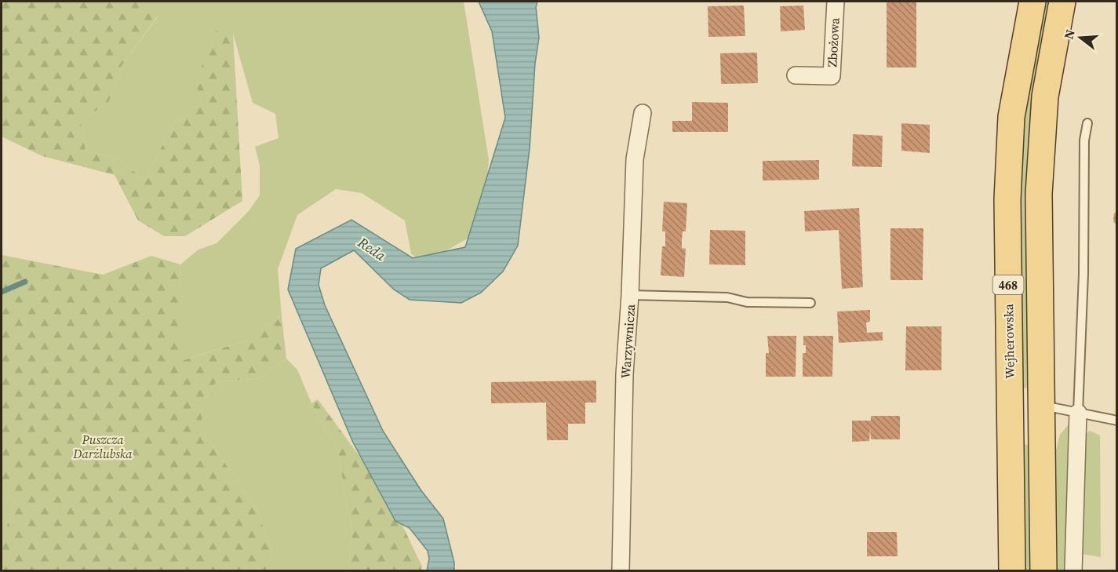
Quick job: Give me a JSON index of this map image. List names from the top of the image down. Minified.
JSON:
{"streets":{"main road":["468","Wejherowska"],"street":["Zbożowa","Warzywnicza"]},"water":["Reda"],"parks":["Puszcza Darżlubska"],"north":"left"}
